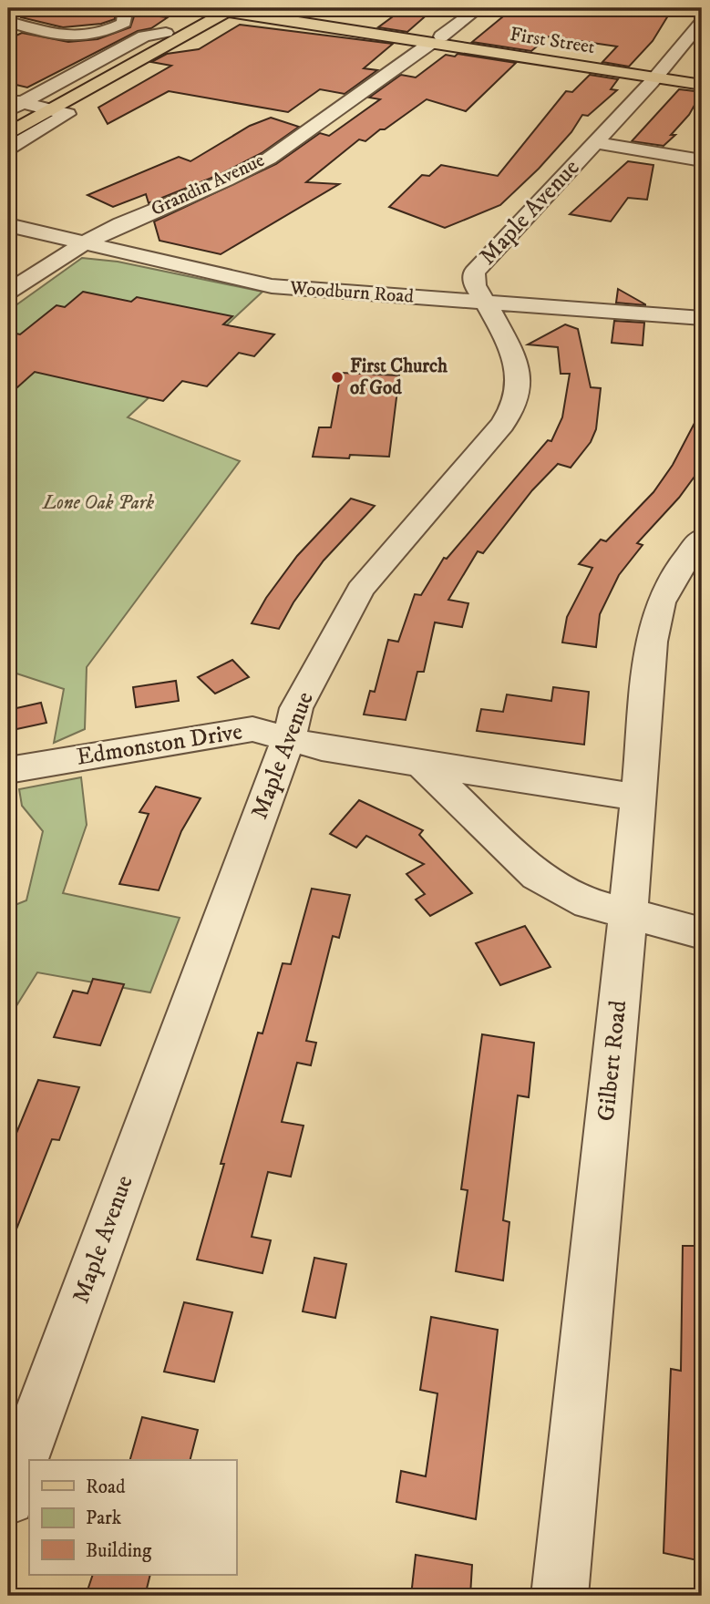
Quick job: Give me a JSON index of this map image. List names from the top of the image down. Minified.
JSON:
{"streets":{"main road":["First Street"],"street":["Grandin Avenue","Maple Avenue","Woodburn Road","Edmonston Drive","Gilbert Road"]},"crossings":[["First Street","Grandin Avenue"],["First Street","Maple Avenue"],["Grandin Avenue","Woodburn Road"],["Maple Avenue","Woodburn Road"],["Maple Avenue","Edmonston Drive"],["Edmonston Drive","Gilbert Road"]],"parks":["Lone Oak Park"],"places":["First Church of God"],"legend":["Road","Park","Building"]}
